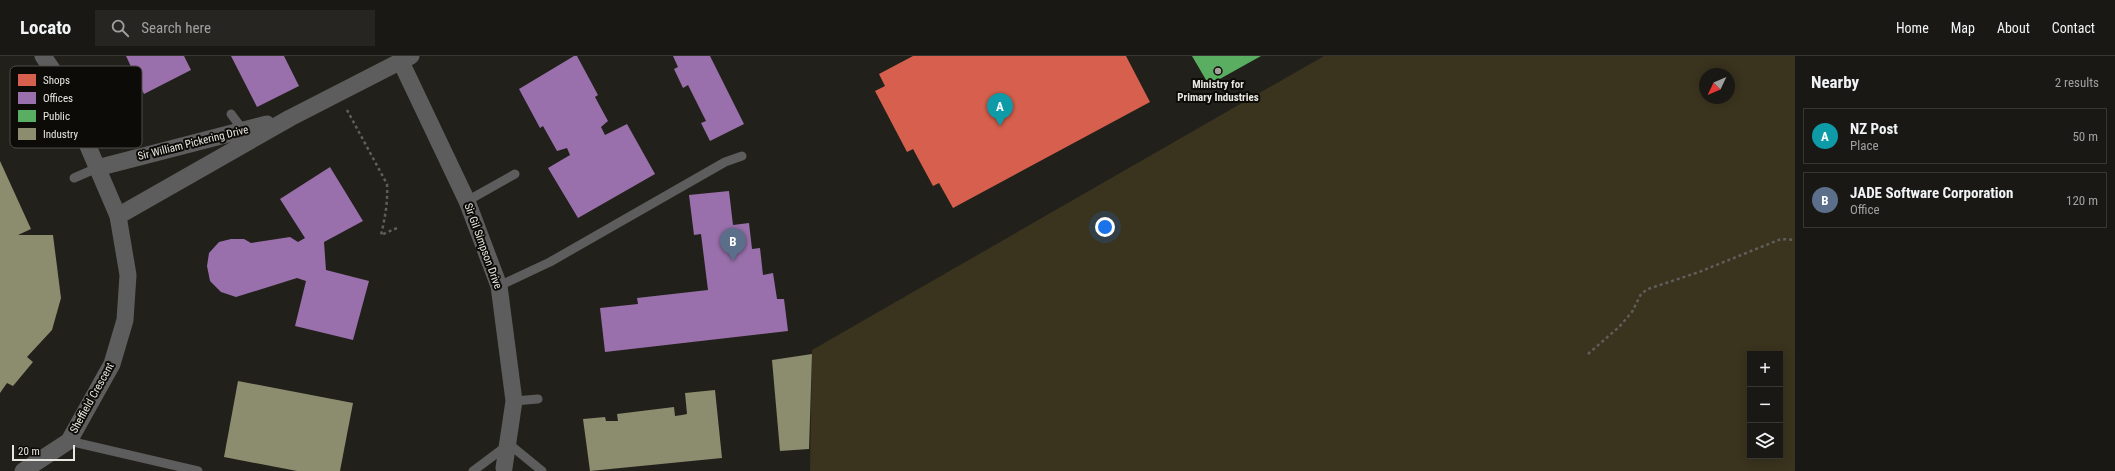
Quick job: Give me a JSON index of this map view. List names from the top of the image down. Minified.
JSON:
{"streets":{"street":["Sir William Pickering Drive","Sir Gil Simpson Drive","Sheffield Crescent"]},"crossings":[["Sir William Pickering Drive","Sir Gil Simpson Drive"],["Sir William Pickering Drive","Sheffield Crescent"]],"places":["Ministry for Primary Industries"],"legend":["Shops","Offices","Public","Industry"],"scale_bar":"20 m","north":"bottom left","page":{"header":"Locato","search":"Search here","nav":["Home","Map","About","Contact"],"heading":["Nearby","2 results"],"pins":["A","B"],"list":[{"mark":"A","name":"NZ Post","note":"Place","value":"50 m"},{"mark":"B","name":"JADE Software Corporation","note":"Office","value":"120 m"}],"map_buttons":["+","−"],"scale":"20 m"}}
